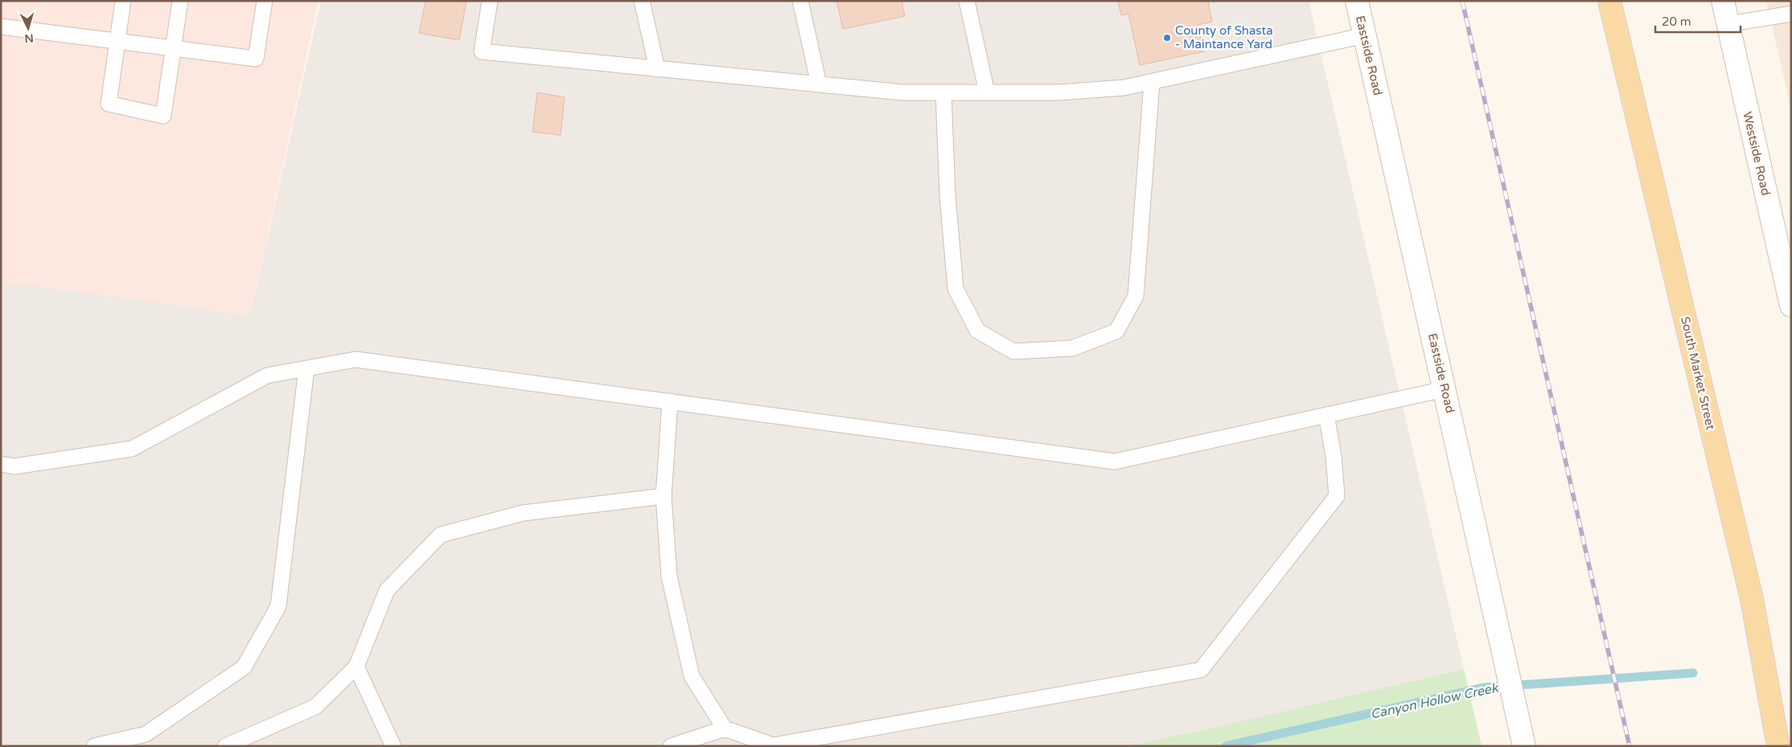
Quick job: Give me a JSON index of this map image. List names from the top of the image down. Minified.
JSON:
{"streets":{"main road":["South Market Street"],"street":["Eastside Road","Westside Road"]},"water":["Canyon Hollow Creek"],"places":["County of Shasta - Maintance Yard"],"scale_bar":"20 m","north":"bottom"}
